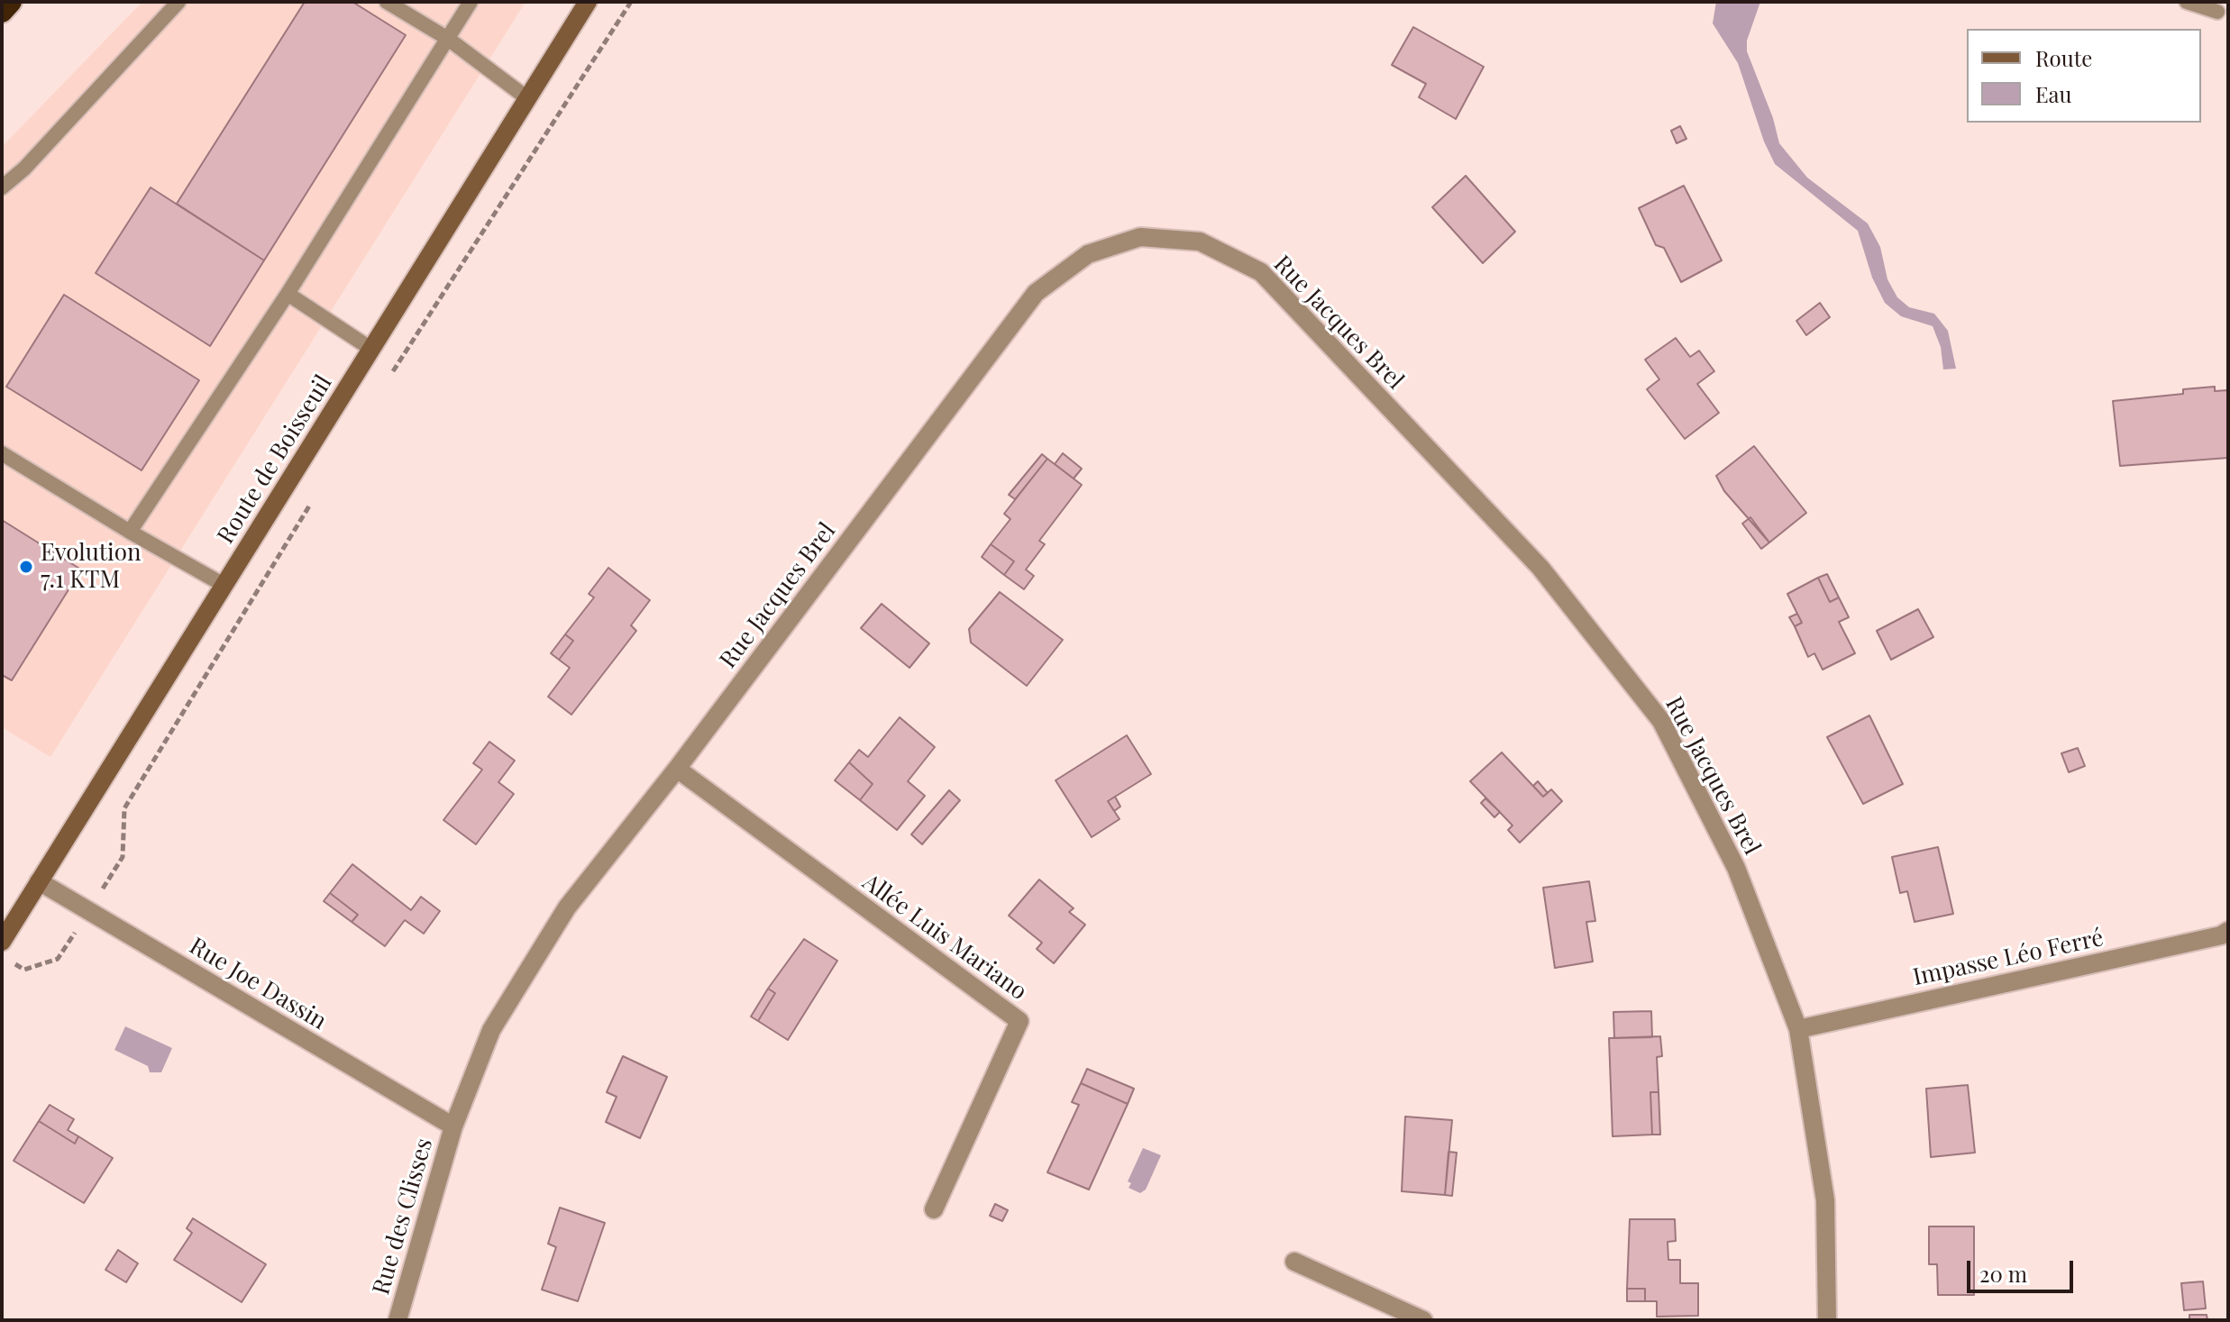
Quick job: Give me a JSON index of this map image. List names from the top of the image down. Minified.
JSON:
{"streets":{"main road":["Route de Boisseuil"],"street":["Rue Jacques Brel","Allée Luis Mariano","Impasse Léo Ferré","Rue Joe Dassin","Rue des Clisses"]},"crossings":[["Rue Jacques Brel","Allée Luis Mariano"],["Rue Jacques Brel","Impasse Léo Ferré"],["Rue Jacques Brel","Rue Joe Dassin"],["Rue Jacques Brel","Rue des Clisses"],["Route de Boisseuil","Rue Joe Dassin"],["Rue Joe Dassin","Rue des Clisses"]],"places":["Evolution 7.1 KTM"],"legend":["Route","Eau"],"scale_bar":"20 m"}
